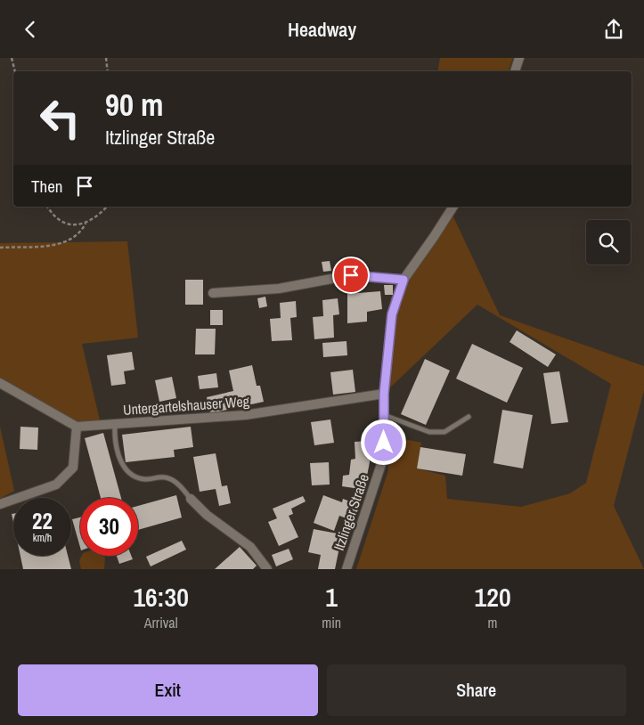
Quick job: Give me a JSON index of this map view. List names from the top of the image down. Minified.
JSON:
{"streets":{"street":["Untergartelshauser Weg","Itzlinger Straße"]},"crossings":[["Untergartelshauser Weg","Itzlinger Straße"]],"page":{"header":"Headway","turn":["90 m","Itzlinger Straße"],"then":"Then","speed":"22 km/h","limit":"30","eta":["16:30","Arrival","1","min","120","m"],"buttons":["Exit","Share"]}}
